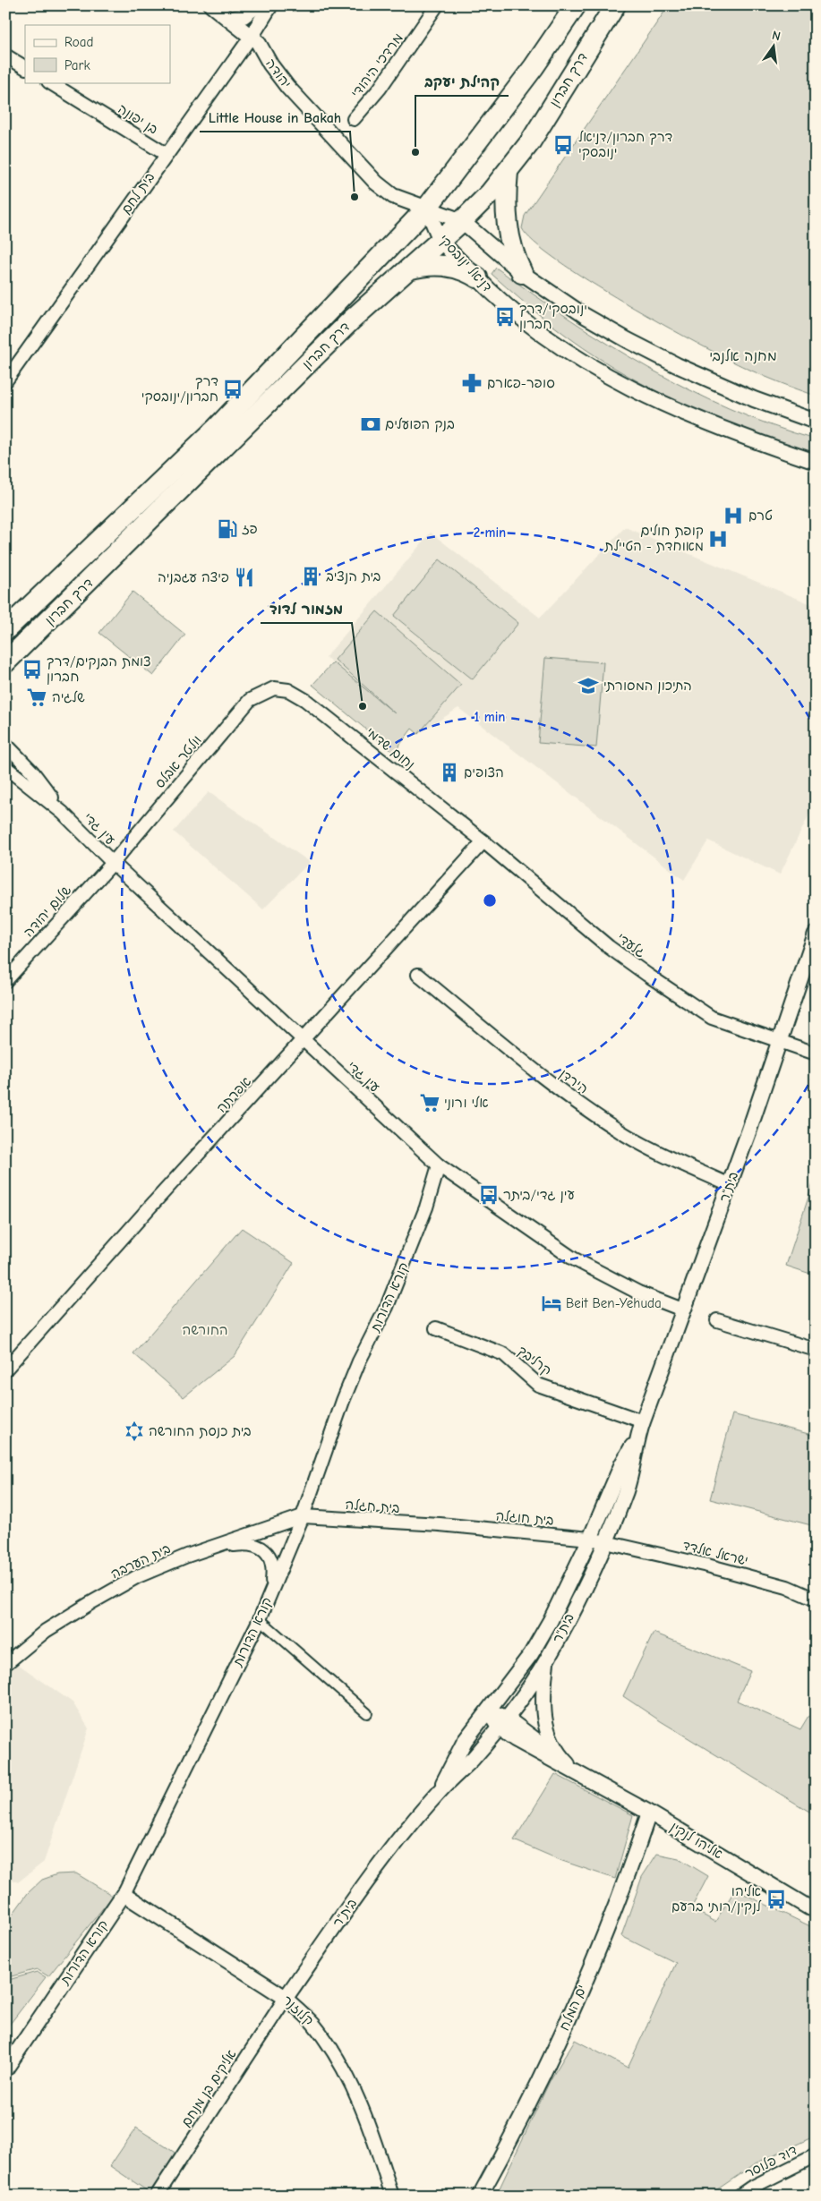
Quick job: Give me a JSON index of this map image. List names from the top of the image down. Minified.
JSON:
{"streets":{"highway":["דרך חברון"],"street":["מרדכי היהודי","יהודה","בן יפונה","בית לחם","דניאל ינובסקי","נחום שדמי","וולטר אבלס","עין גדי","שלום יהודה","גלעדי","הירדן","אפרתה","בית\"ר","קורא הדורות","קרליבך","בית חגלה","בית חוגלה","ישראל אלדד","בית הערבה","אליהו לנקין","ים המלח","קלוזנר","אליקים בן מנחם","דוד פלוסר"]},"crossings":[["יהודה","דרך חברון"],["יהודה","בית לחם"],["יהודה","דניאל ינובסקי"],["דרך חברון","דניאל ינובסקי"],["בן יפונה","בית לחם"],["נחום שדמי","וולטר אבלס"],["נחום שדמי","גלעדי"],["נחום שדמי","אפרתה"],["וולטר אבלס","עין גדי"],["וולטר אבלס","שלום יהודה"],["עין גדי","שלום יהודה"],["עין גדי","אפרתה"],["עין גדי","בית\"ר"],["עין גדי","קורא הדורות"],["גלעדי","אפרתה"],["גלעדי","בית\"ר"],["הירדן","בית\"ר"],["בית\"ר","קרליבך"],["בית\"ר","בית חוגלה"],["בית\"ר","ישראל אלדד"],["בית\"ר","אליהו לנקין"],["בית\"ר","קלוזנר"],["בית\"ר","אליקים בן מנחם"],["קורא הדורות","בית חגלה"],["קורא הדורות","בית הערבה"],["קורא הדורות","קלוזנר"],["בית חגלה","בית חוגלה"],["בית חגלה","בית הערבה"],["בית חוגלה","ישראל אלדד"],["אליהו לנקין","ים המלח"],["קלוזנר","אליקים בן מנחם"]],"districts":["מחנה אלנבי"],"parks":["החורשה"],"places":{"bus stop":["דרך חברון/דניאל ינובסקי","ינובסקי/דרך חברון","דרך חברון/ינובסקי","צומת הבנקים/דרך חברון","עין גדי/ביתר","אליהו לנקין/רותי ברעם"],"other":["קהילת יעקב","Little House in Bakah","מזמור לדוד"],"pharmacy":["סופר-פארם"],"bank":["בנק הפועלים"],"hospital":["טרם","קופת חולים מאוחדת - הטיילת"],"fuel station":["פז"],"building":["בית הנציב","הצופים"],"restaurant":["פיצה עגבניה"],"school or university":["התיכון המסורתי"],"supermarket":["שלגיה","אלי ורוני"],"hotel":["Beit Ben-Yehuda"],"synagogue":["בית כנסת החורשה"]},"legend":["Road","Park"],"north":"top","rings":["2 min","1 min"]}
